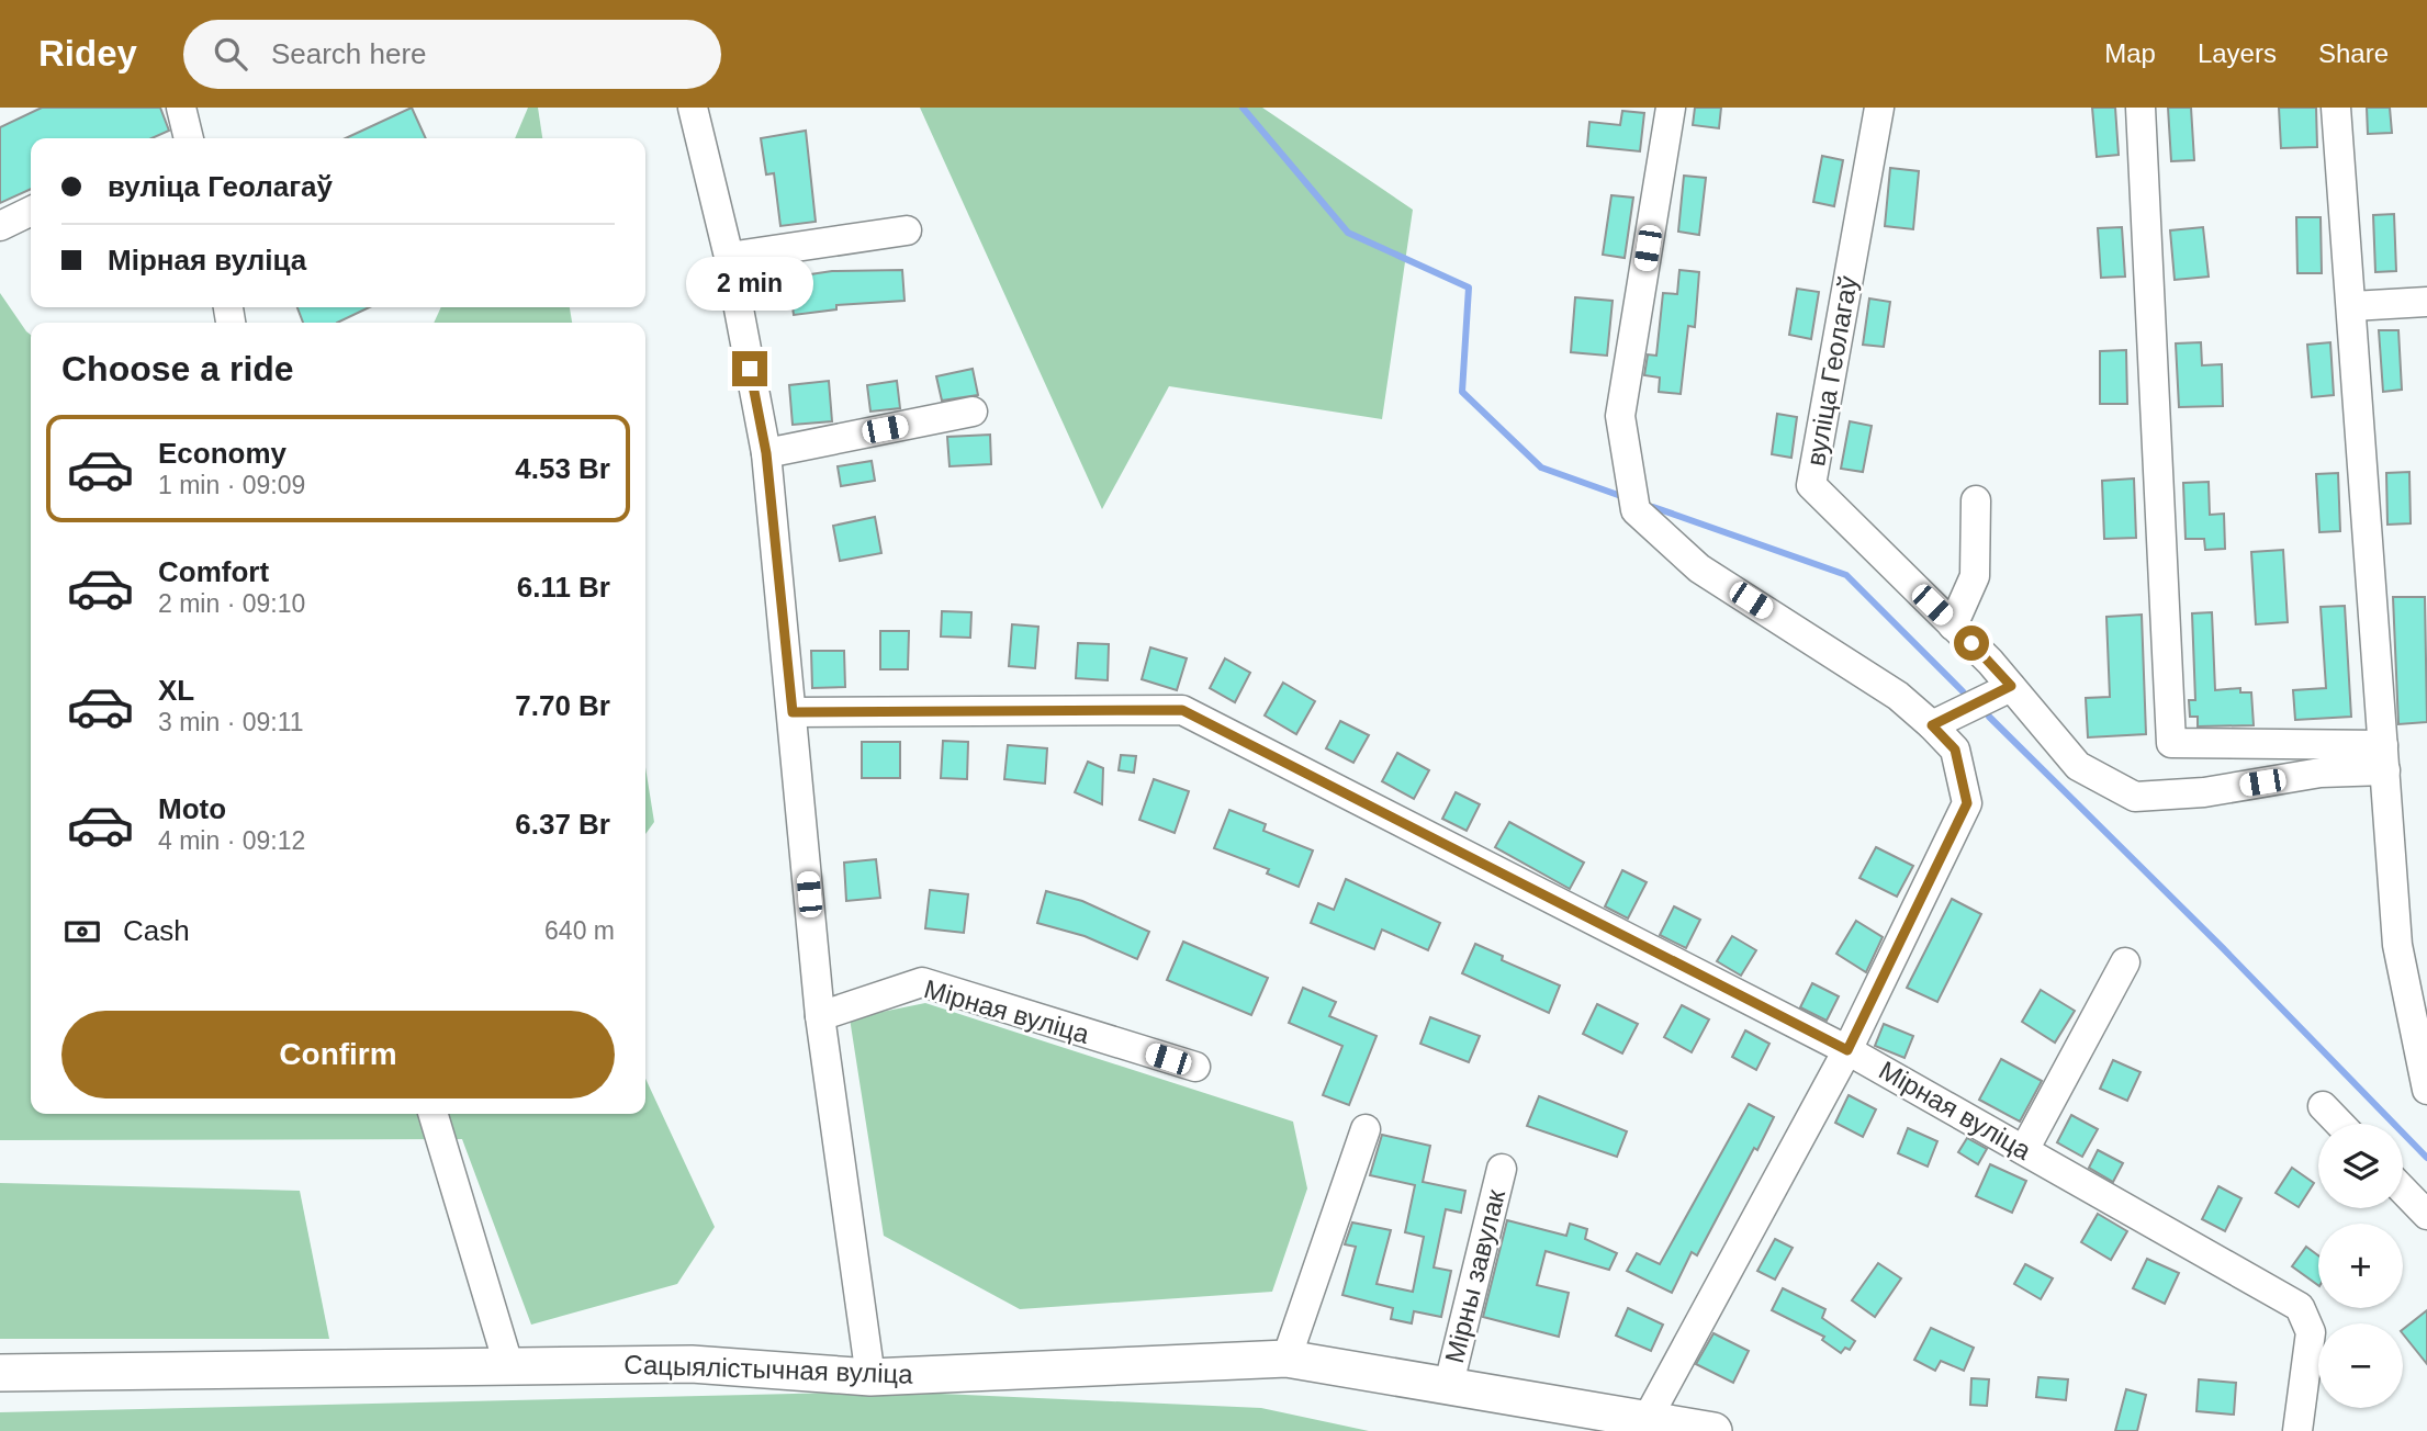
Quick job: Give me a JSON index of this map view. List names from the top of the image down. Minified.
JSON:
{"streets":{"main road":["Сацыялістычная вуліца"],"street":["вуліца Геолагаў","Мірная вуліца","Мірны завулак"]},"crossings":[["Мірны завулак","Сацыялістычная вуліца"]],"page":{"header":"Ridey","search":"Search here","nav":["Map","Layers","Share"],"banner":["вуліца Геолагаў","Мірная вуліца"],"bubble":"2 min","heading":"Choose a ride","list":[{"name":"Economy","note":"1 min · 09:09","value":"4.53 Br"},{"name":"Comfort","note":"2 min · 09:10","value":"6.11 Br"},{"name":"XL","note":"3 min · 09:11","value":"7.70 Br"},{"name":"Moto","note":"4 min · 09:12","value":"6.37 Br"}],"pay":["Cash","640 m"],"buttons":"Confirm","map_buttons":["+","−"]}}
